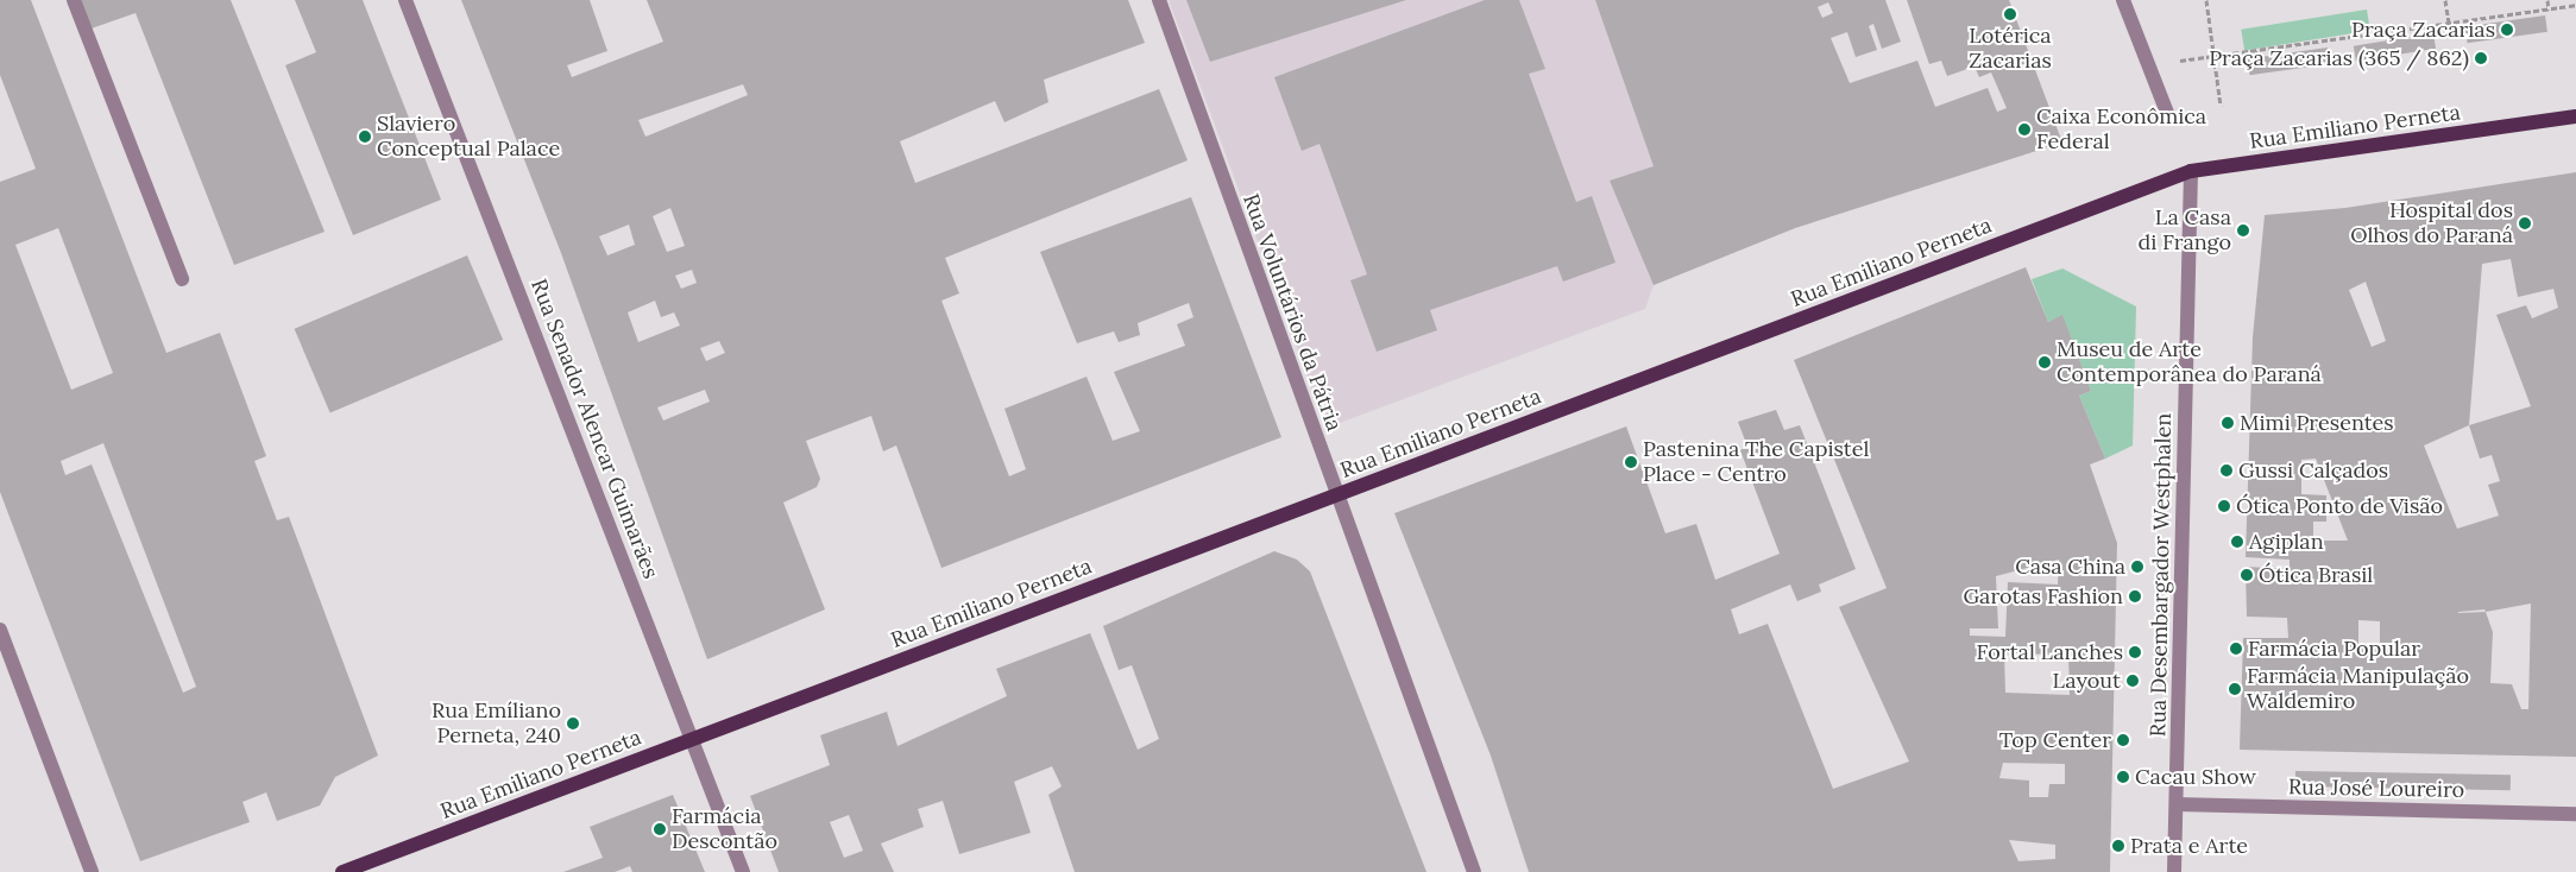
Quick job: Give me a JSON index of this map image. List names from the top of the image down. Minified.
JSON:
{"streets":{"main road":["Rua Emiliano Perneta"],"street":["Rua Voluntários da Pátria","Rua Senador Alencar Guimarães","Rua Desembargador Westphalen","Rua José Loureiro"]},"crossings":[["Rua Emiliano Perneta","Rua Voluntários da Pátria"],["Rua Emiliano Perneta","Rua Senador Alencar Guimarães"],["Rua Emiliano Perneta","Rua Desembargador Westphalen"],["Rua Desembargador Westphalen","Rua José Loureiro"]],"places":["Lotérica Zacarias","Praça Zacarias","Praça Zacarias (365 / 862)","Caixa Econômica Federal","Slaviero Conceptual Palace","Hospital dos Olhos do Paraná","La Casa di Frango","Museu de Arte Contemporânea do Paraná","Mimi Presentes","Pastenina The Capistel Place - Centro","Gussi Calçados","Ótica Ponto de Visão","Agiplan","Casa China","Ótica Brasil","Garotas Fashion","Farmácia Popular","Fortal Lanches","Layout","Farmácia Manipulação Waldemiro","Rua Emíliano Perneta, 240","Top Center","Cacau Show","Farmácia Descontão","Prata e Arte"]}
